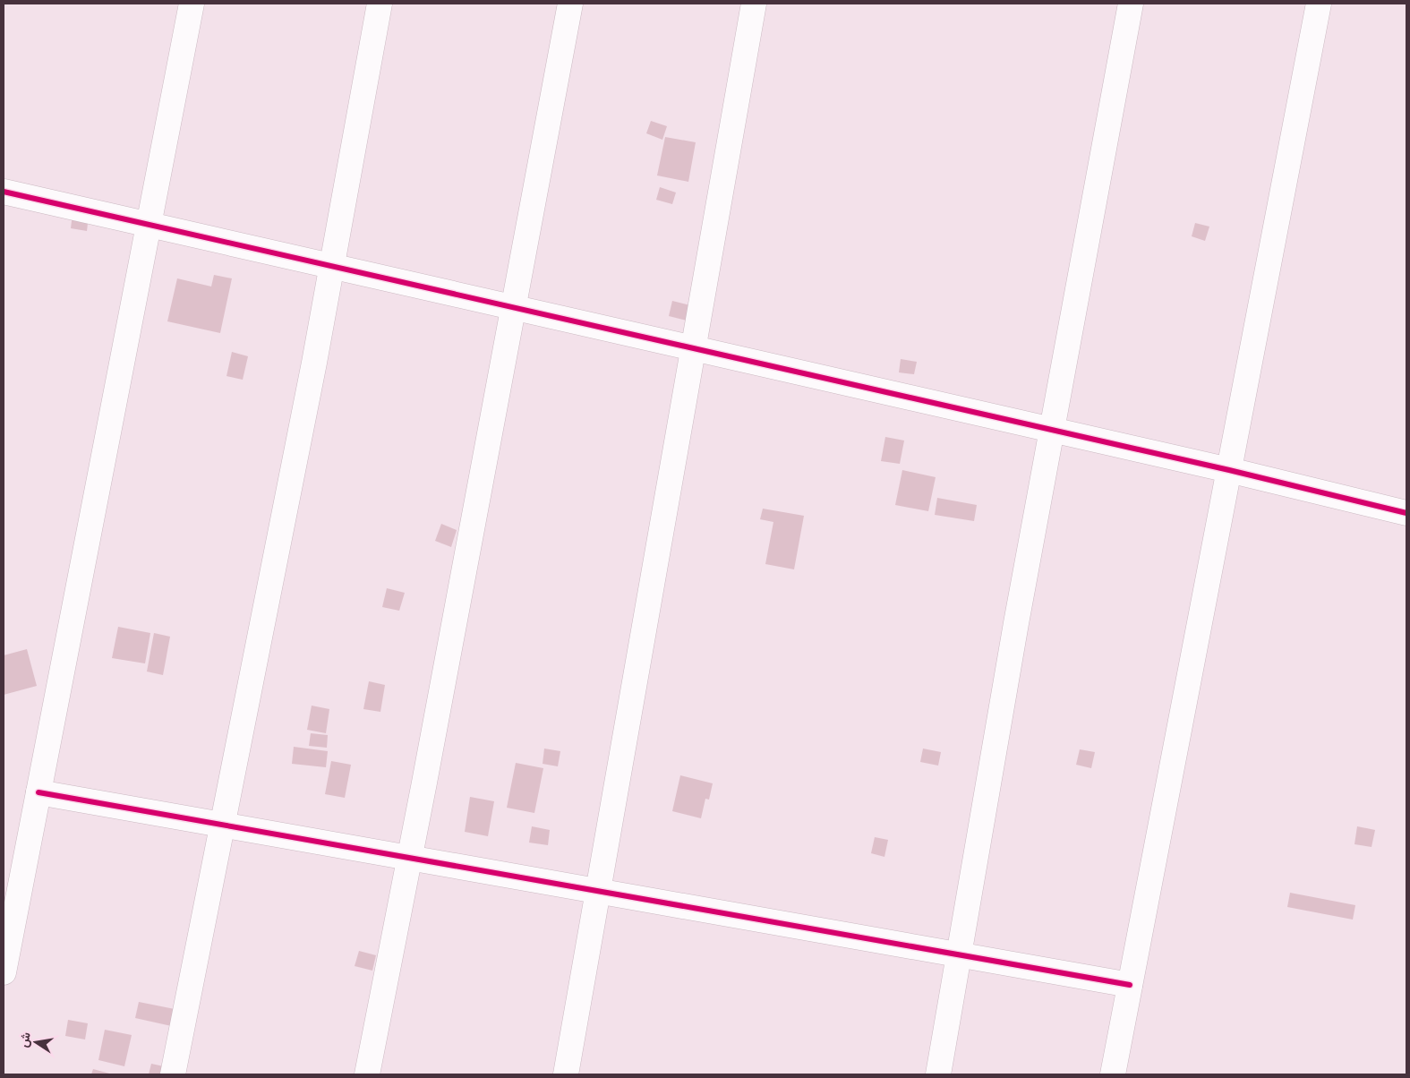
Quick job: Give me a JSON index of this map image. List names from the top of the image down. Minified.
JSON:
{"north":"left"}
